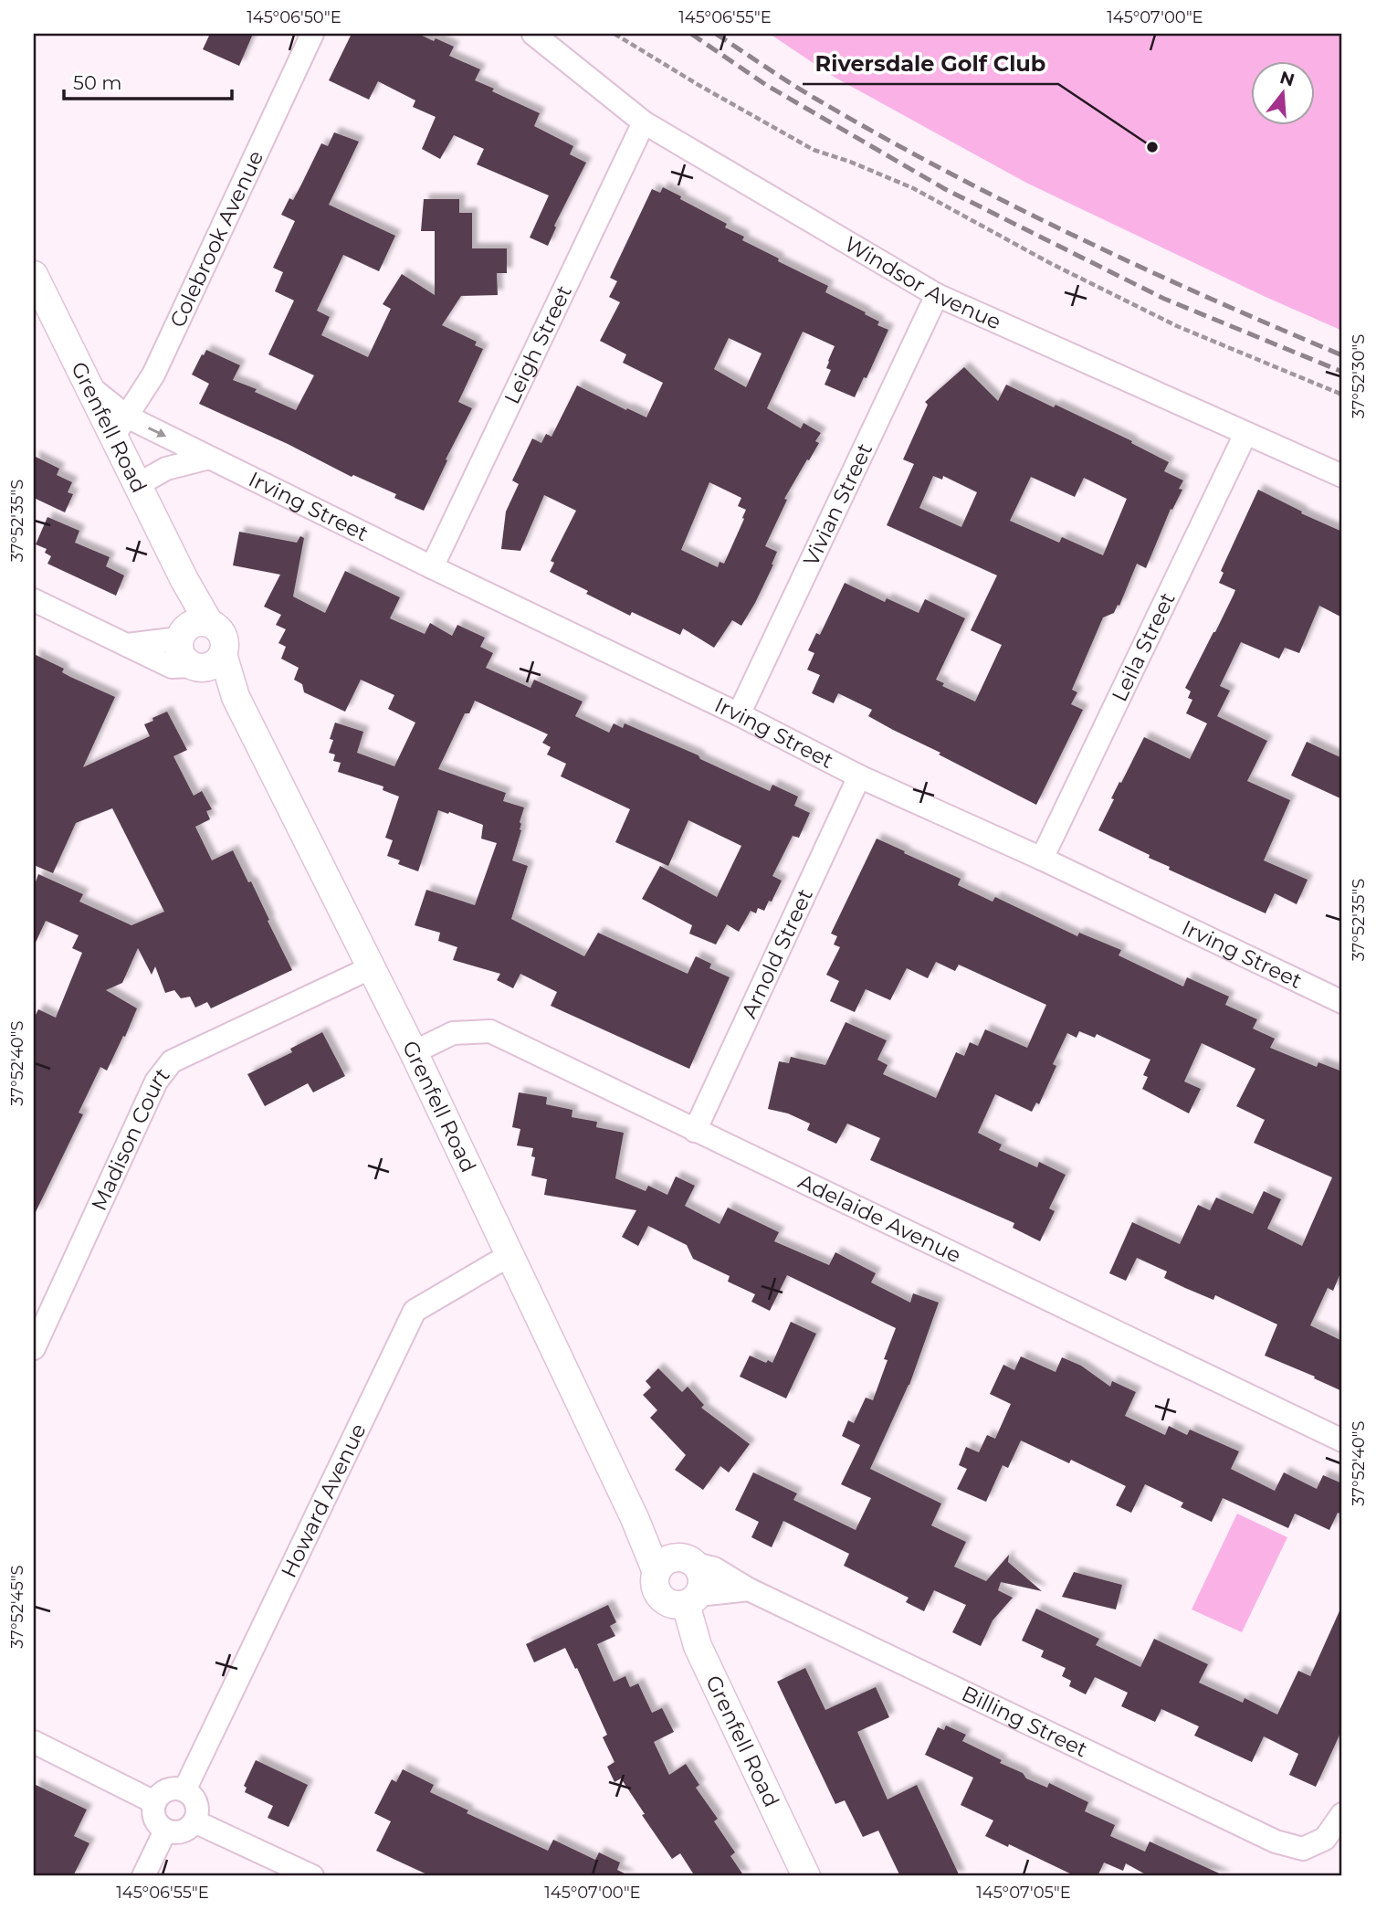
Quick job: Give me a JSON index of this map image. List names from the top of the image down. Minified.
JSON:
{"streets":{"street":["Colebrook Avenue","Windsor Avenue","Leigh Street","Grenfell Road","Vivian Street","Irving Street","Leila Street","Arnold Street","Madison Court","Adelaide Avenue","Howard Avenue","Billing Street"]},"crossings":[["Colebrook Avenue","Grenfell Road"],["Colebrook Avenue","Irving Street"],["Windsor Avenue","Leigh Street"],["Windsor Avenue","Vivian Street"],["Windsor Avenue","Leila Street"],["Leigh Street","Irving Street"],["Grenfell Road","Irving Street"],["Grenfell Road","Madison Court"],["Grenfell Road","Adelaide Avenue"],["Grenfell Road","Howard Avenue"],["Grenfell Road","Billing Street"],["Vivian Street","Irving Street"],["Irving Street","Leila Street"],["Irving Street","Arnold Street"],["Arnold Street","Adelaide Avenue"]],"places":["Riversdale Golf Club"],"scale_bar":"50 m","north":"top","coordinates":["145°06'50\"E","145°06'55\"E","145°07'00\"E","37°52'30\"S","37°52'35\"S","37°52'40\"S","37°52'45\"S","145°07'05\"E"]}
